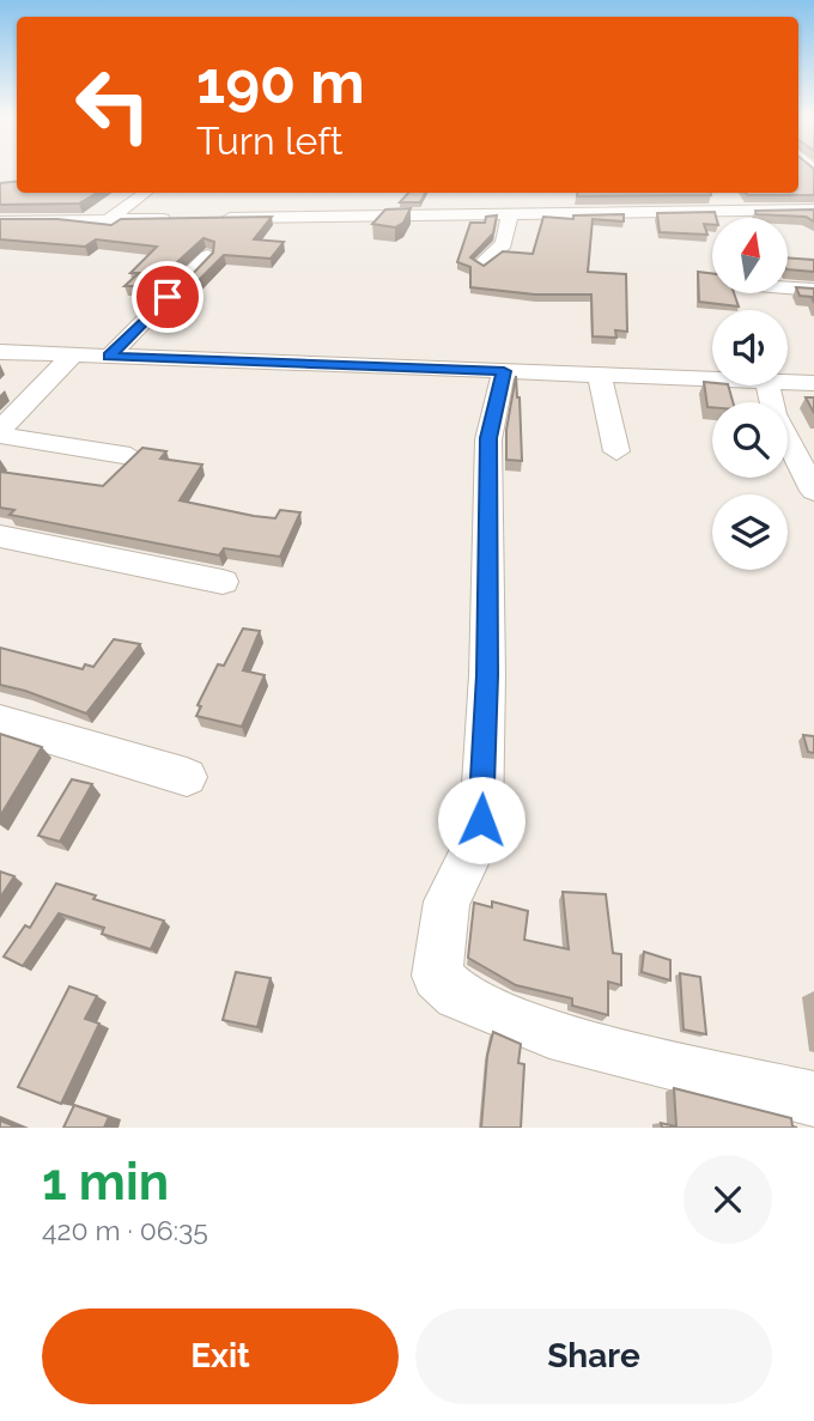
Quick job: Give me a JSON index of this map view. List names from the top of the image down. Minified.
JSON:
{"north":"top","page":{"turn":["190 m","Turn left"],"heading":["1 min","420 m · 06:35"],"buttons":["Exit","Share"]}}
